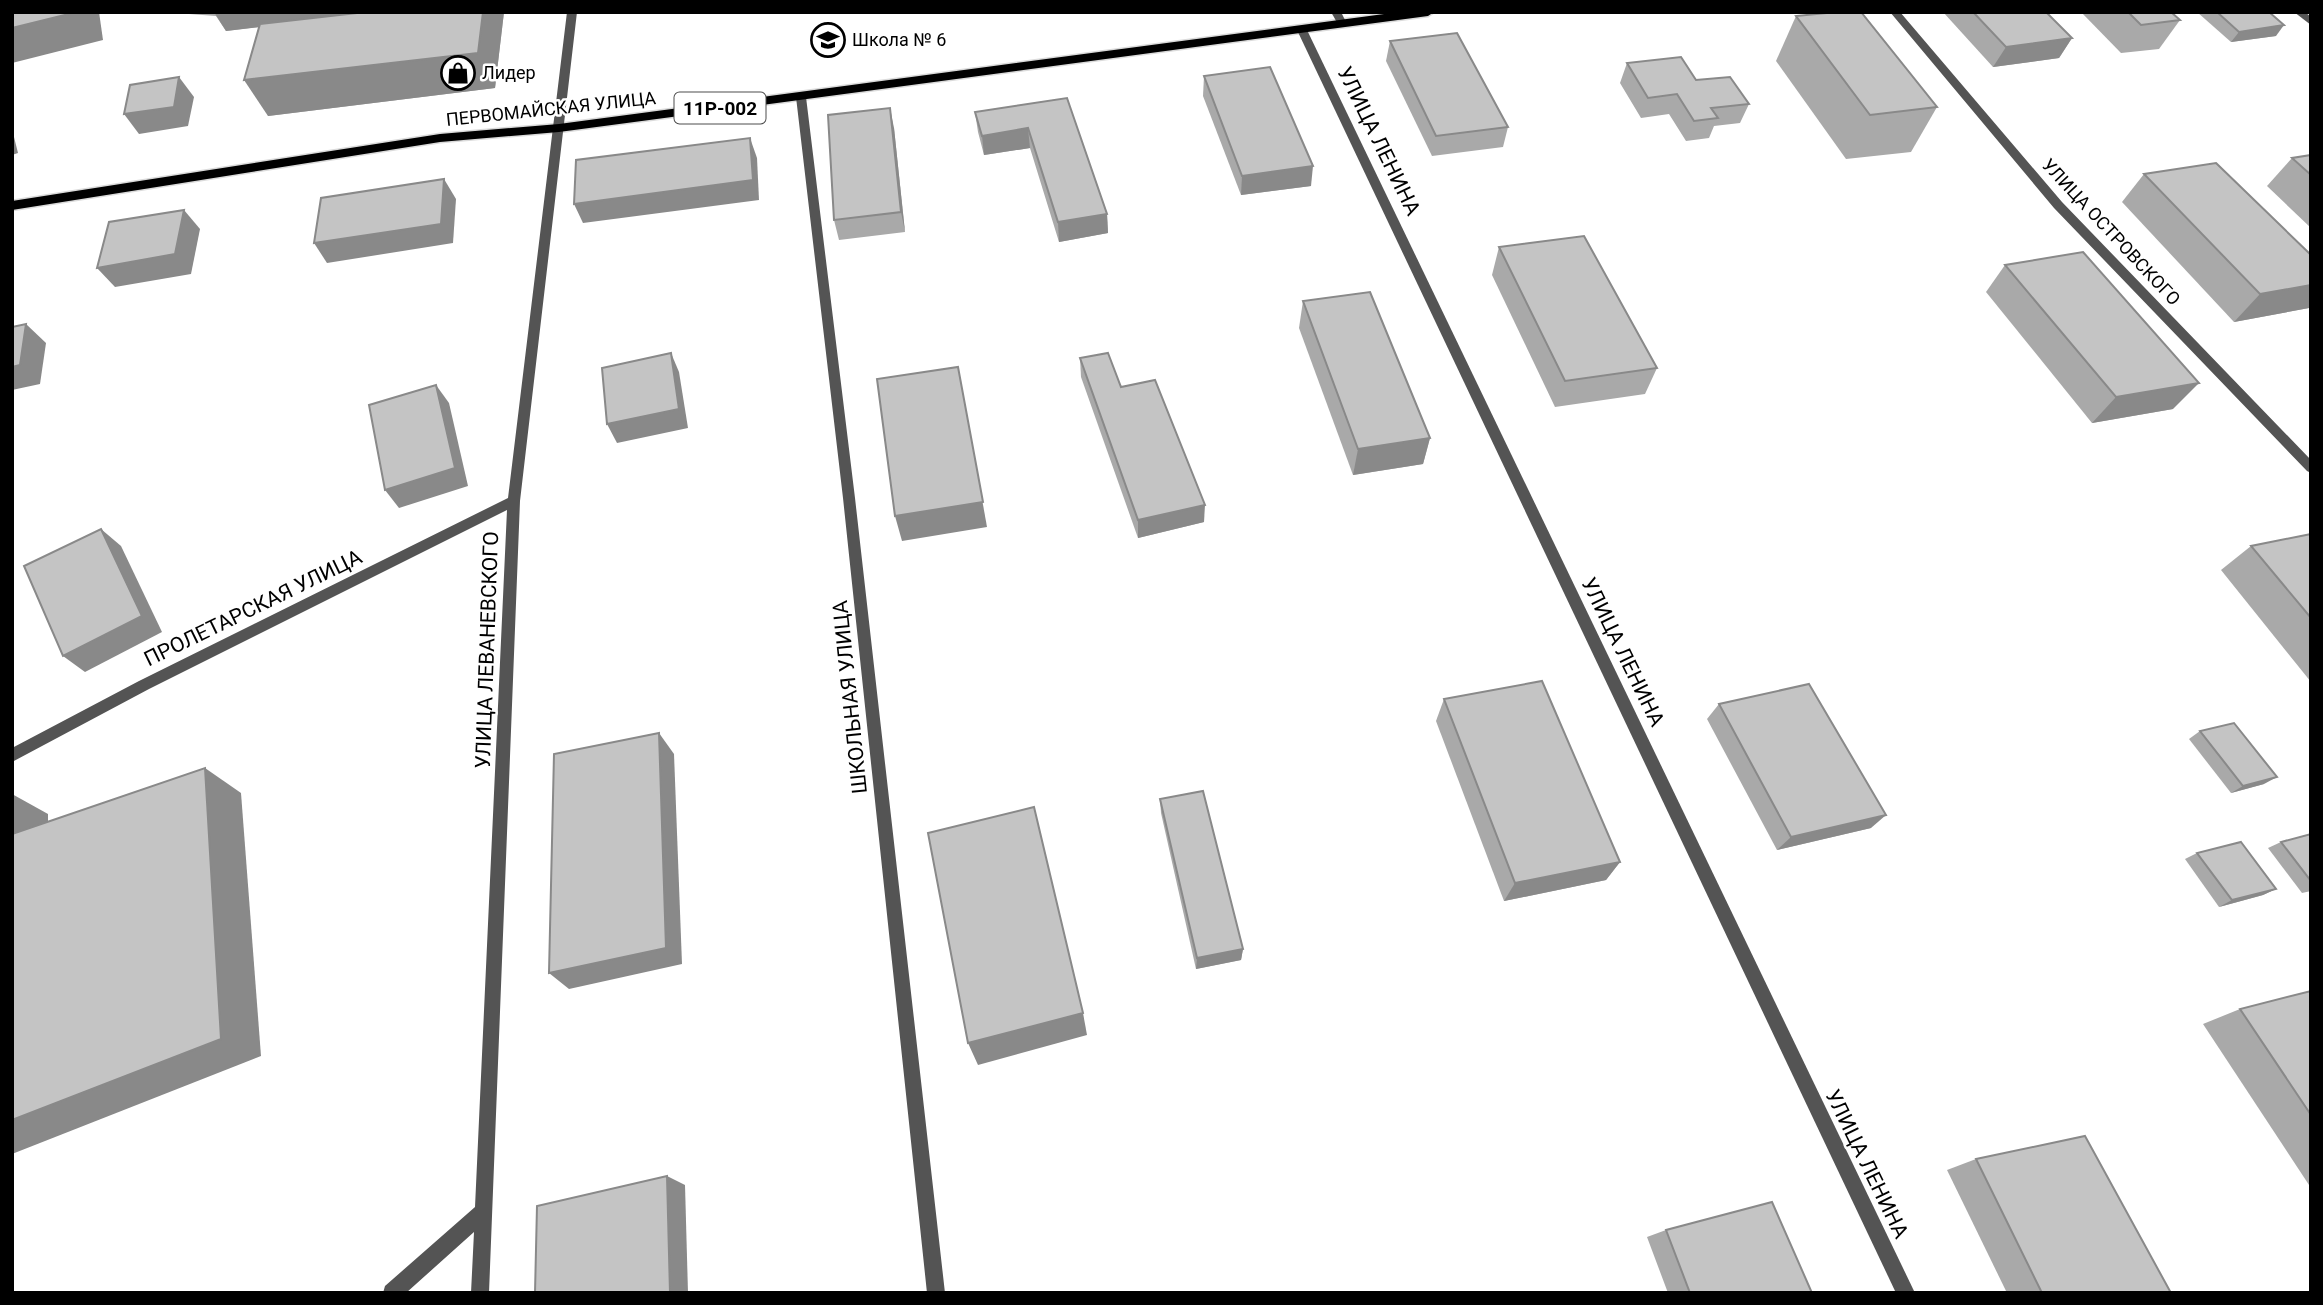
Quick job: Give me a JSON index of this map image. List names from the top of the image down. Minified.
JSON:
{"streets":{"main road":["11Р-002","ПЕРВОМАЙСКАЯ УЛИЦА"],"street":["УЛИЦА ЛЕНИНА","УЛИЦА ОСТРОВСКОГО","ПРОЛЕТАРСКАЯ УЛИЦА","УЛИЦА ЛЕВАНЕВСКОГО","ШКОЛЬНАЯ УЛИЦА"]},"crossings":[["ПЕРВОМАЙСКАЯ УЛИЦА","УЛИЦА ЛЕНИНА"],["ПЕРВОМАЙСКАЯ УЛИЦА","УЛИЦА ЛЕВАНЕВСКОГО"],["ПЕРВОМАЙСКАЯ УЛИЦА","ШКОЛЬНАЯ УЛИЦА"],["ПРОЛЕТАРСКАЯ УЛИЦА","УЛИЦА ЛЕВАНЕВСКОГО"]],"places":{"school or university":["Школа № 6"],"shop":["Лидер"]}}
